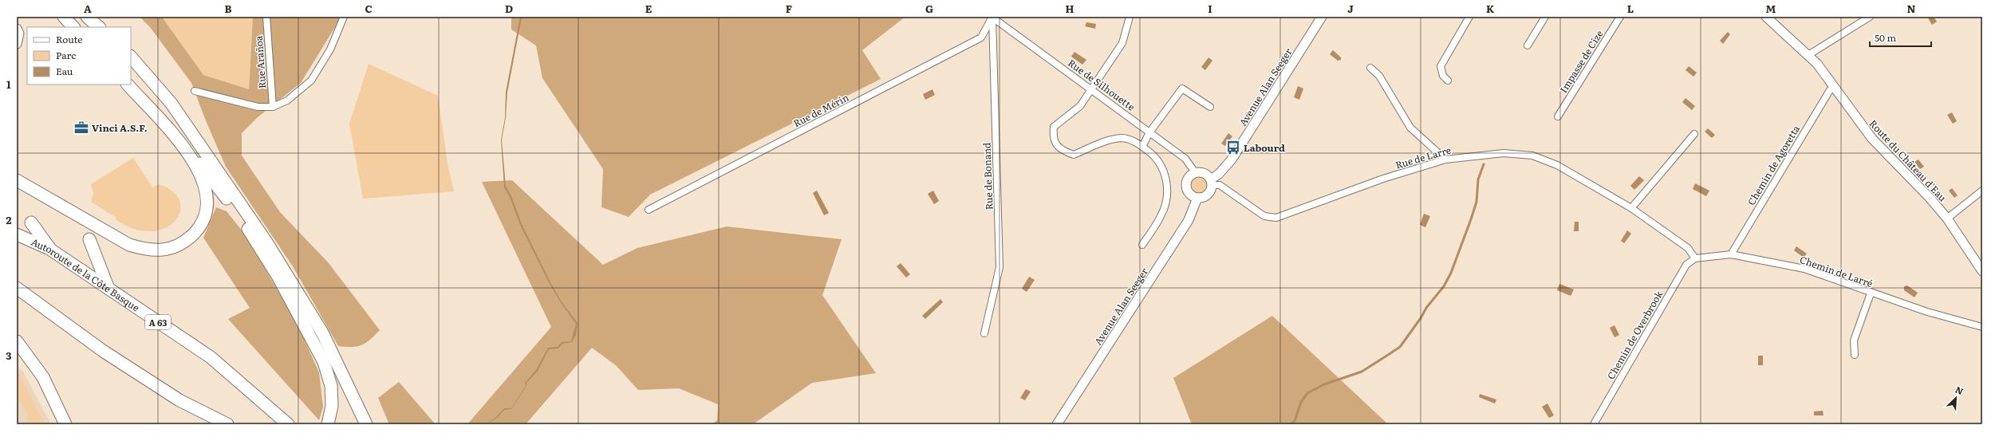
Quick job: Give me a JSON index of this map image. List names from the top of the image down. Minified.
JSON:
{"streets":{"highway":["Autoroute de la Côte Basque","A 63"],"main road":["Avenue Alan Seeger","Route du Château d'Eau"],"street":["Impasse de Cize","Rue Arañoa","Rue de Silhouette","Rue de Mérin","Rue de Larre","Chemin de Agoretta","Rue de Bonand","Chemin de Larré","Chemin de Overbrook"]},"crossings":[["Rue de Silhouette","Avenue Alan Seeger"],["Rue de Silhouette","Rue de Mérin"],["Rue de Silhouette","Rue de Larre"],["Rue de Silhouette","Rue de Bonand"],["Avenue Alan Seeger","Rue de Larre"],["Rue de Mérin","Rue de Bonand"],["Rue de Larre","Chemin de Larré"],["Rue de Larre","Chemin de Overbrook"],["Route du Château d'Eau","Chemin de Agoretta"],["Chemin de Agoretta","Chemin de Larré"],["Chemin de Larré","Chemin de Overbrook"]],"places":{"office":["Vinci A.S.F."],"bus stop":["Labourd"]},"legend":["Route","Parc","Eau"],"scale_bar":"50 m","north":"top right","grid":{"columns":["A","B","C","D","E","F","G","H","I","J","K","L","M","N"],"rows":["1","2","3"]}}
